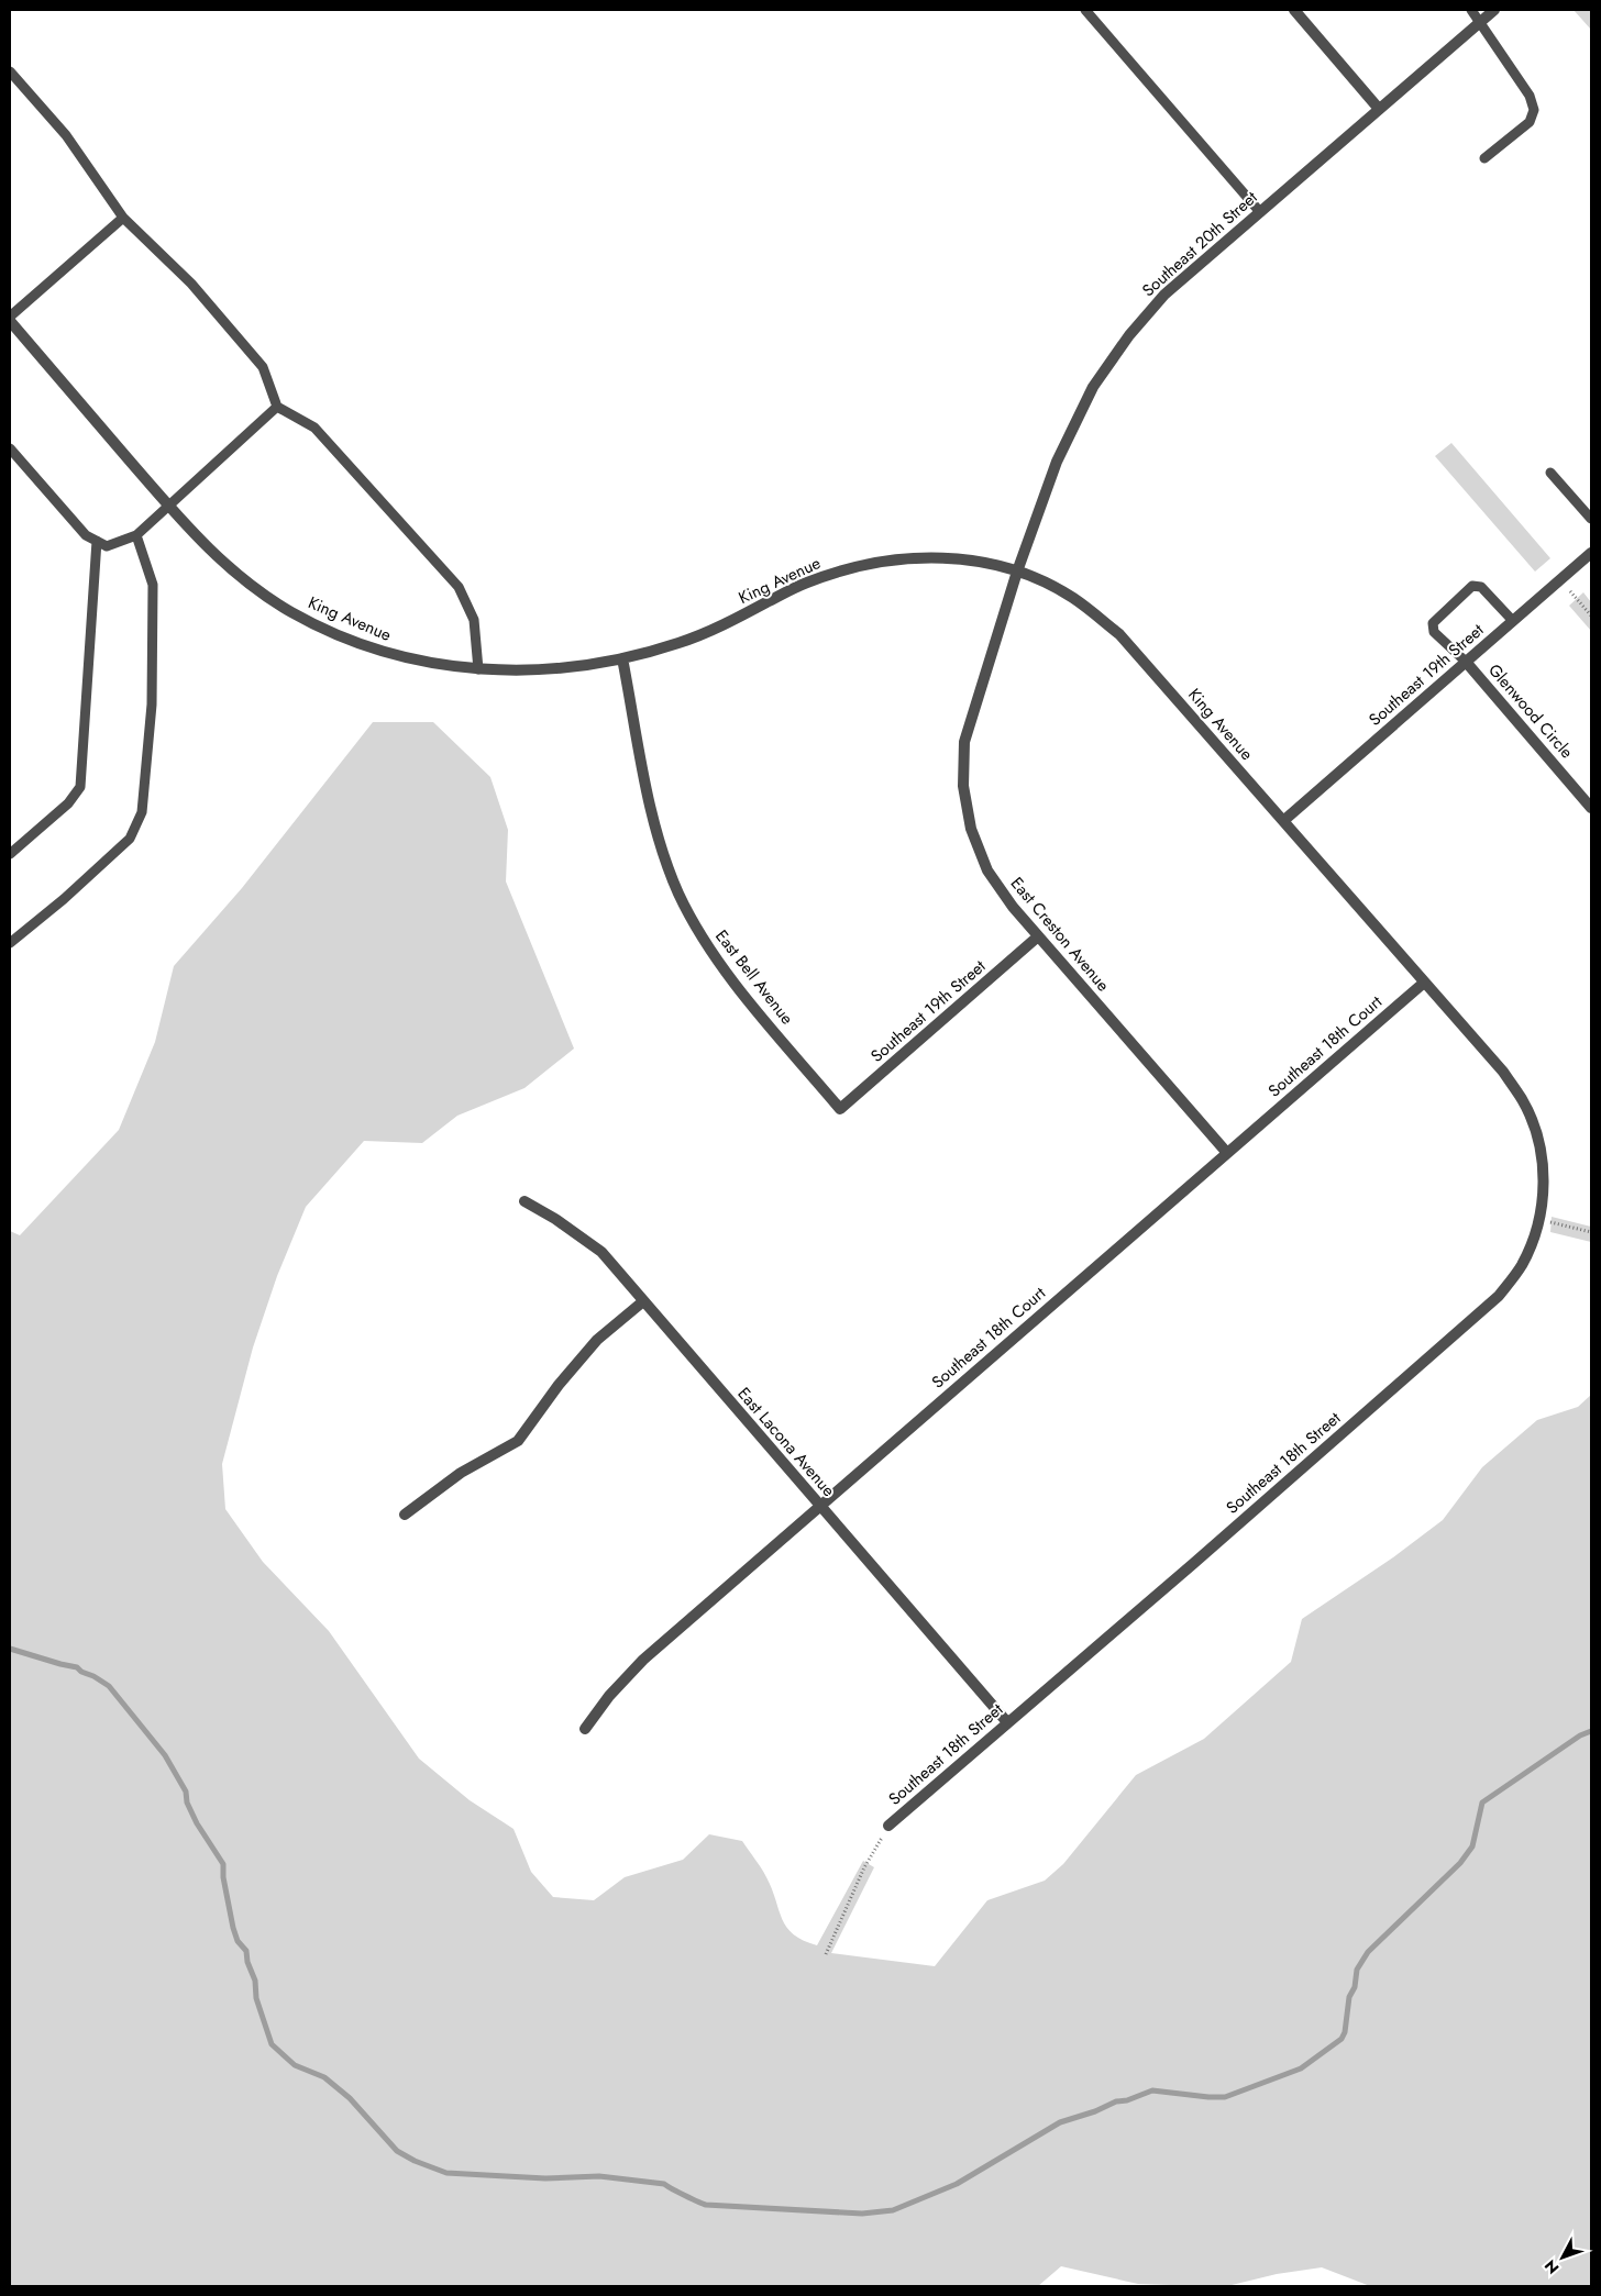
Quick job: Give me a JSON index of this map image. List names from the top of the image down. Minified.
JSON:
{"streets":{"street":["Southeast 20th Street","King Avenue","Southeast 19th Street","Glenwood Circle","East Creston Avenue","East Bell Avenue","Southeast 18th Court","East Lacona Avenue","Southeast 18th Street"]},"crossings":[["Southeast 20th Street","King Avenue"],["Southeast 20th Street","East Creston Avenue"],["King Avenue","Southeast 19th Street"],["King Avenue","East Creston Avenue"],["King Avenue","East Bell Avenue"],["King Avenue","Southeast 18th Court"],["King Avenue","Southeast 18th Street"],["Southeast 19th Street","Glenwood Circle"],["Southeast 19th Street","East Creston Avenue"],["Southeast 19th Street","East Bell Avenue"],["East Creston Avenue","Southeast 18th Court"],["Southeast 18th Court","East Lacona Avenue"],["East Lacona Avenue","Southeast 18th Street"]],"north":"bottom left"}
